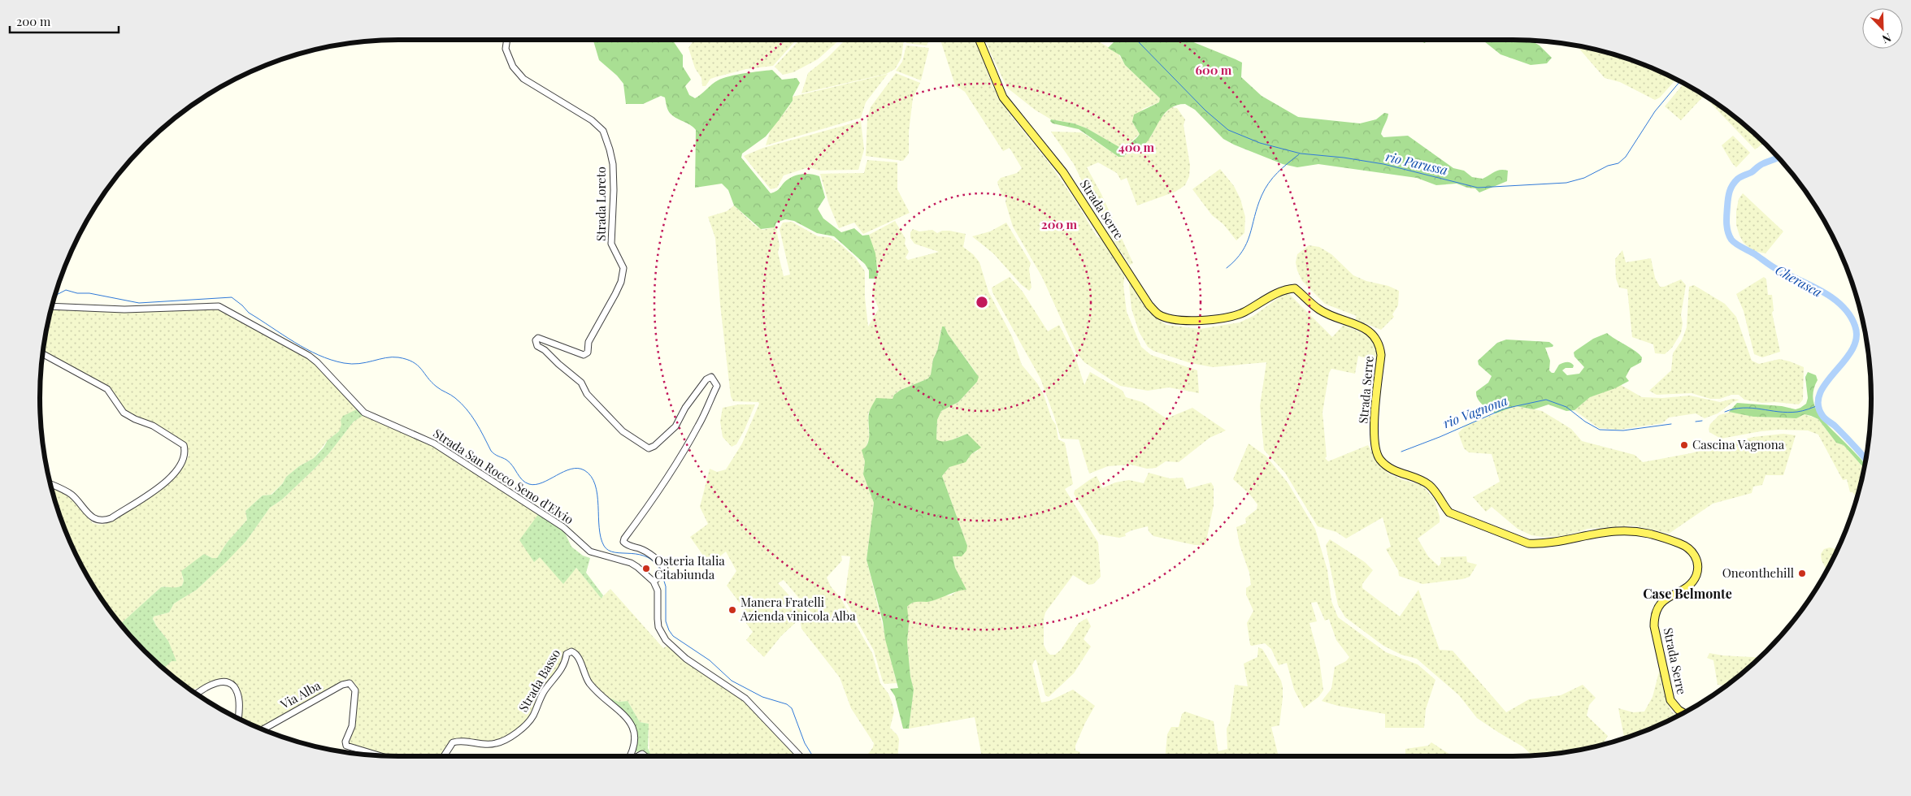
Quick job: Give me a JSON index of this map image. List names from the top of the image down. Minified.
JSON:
{"streets":{"main road":["Strada Serre"],"street":["Strada Loreto","Strada San Rocco Seno d'Elvio","Strada Basso","Via Alba"]},"crossings":[["Strada Loreto","Strada San Rocco Seno d'Elvio"]],"districts":["Case Belmonte"],"water":["rio Parussa","Cherasca","rio Vagnona"],"places":["Cascina Vagnona","Osteria Italia Citabiunda","Oneonthehill","Manera Fratelli Azienda vinicola Alba"],"scale_bar":"200 m","north":"bottom right","rings":["600 m","400 m","200 m"]}
